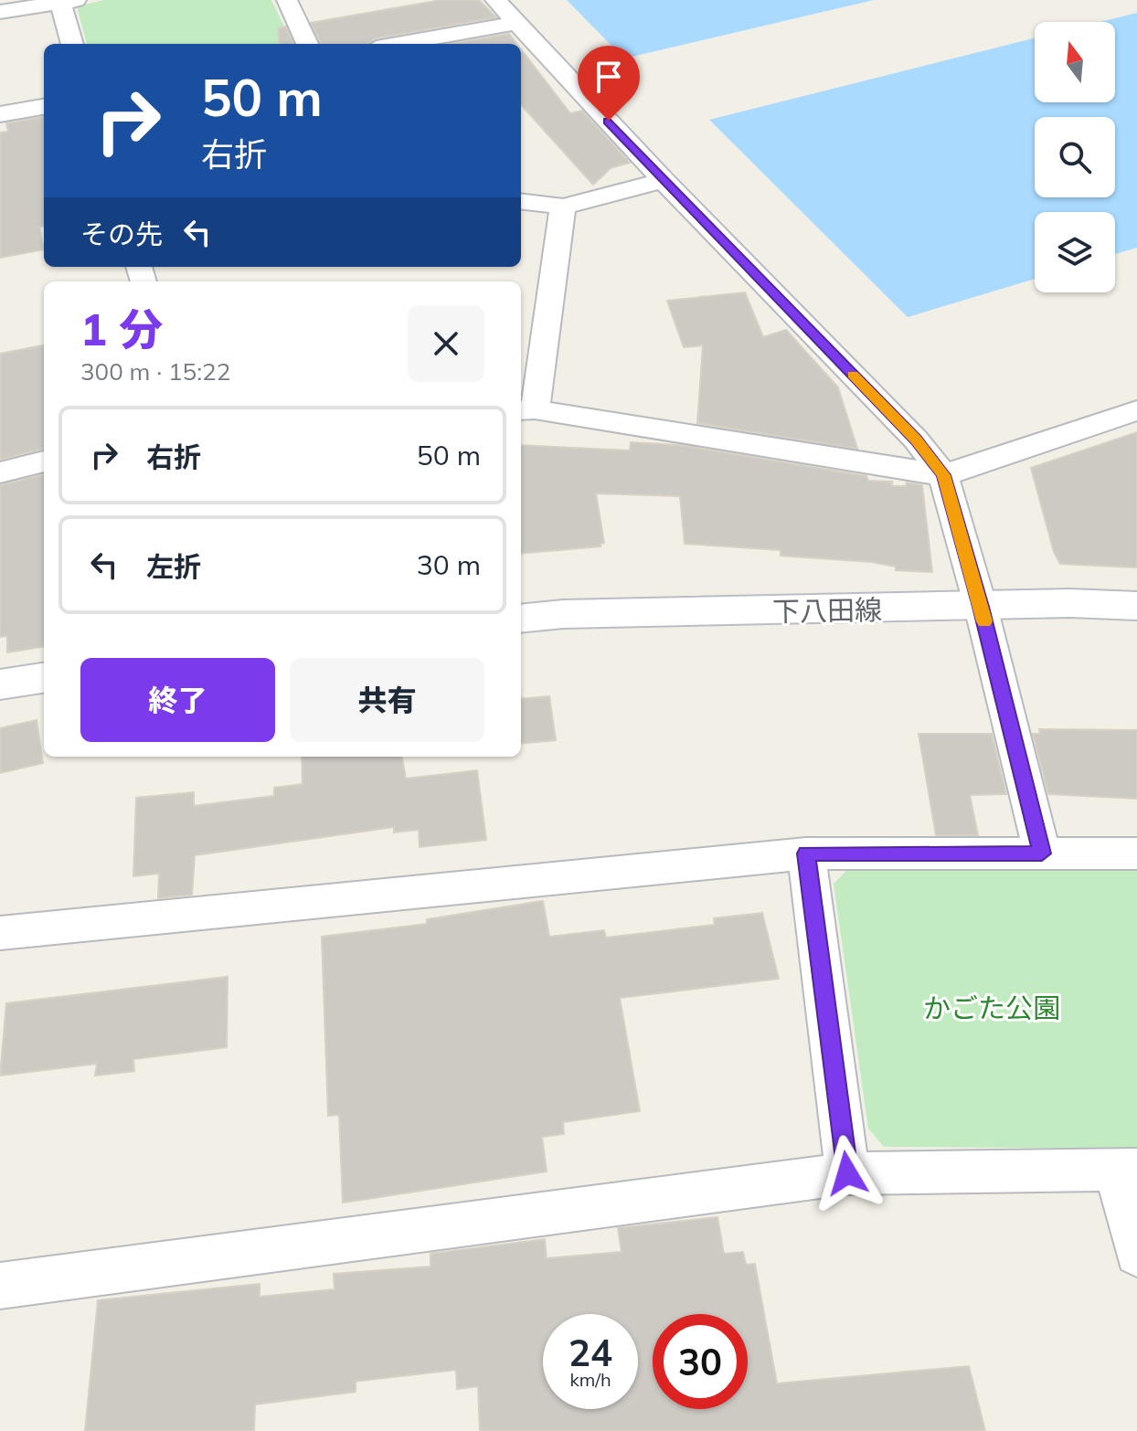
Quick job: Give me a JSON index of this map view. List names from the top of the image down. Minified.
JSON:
{"streets":{"street":["下八田線"]},"parks":["かごた公園"],"north":"top","page":{"turn":["50 m","右折"],"then":"その先","heading":["1 分","300 m · 15:22"],"list":[{"name":"右折","value":"50 m"},{"name":"左折","value":"30 m"}],"buttons":["終了","共有"],"speed":"24 km/h","limit":"30"}}
